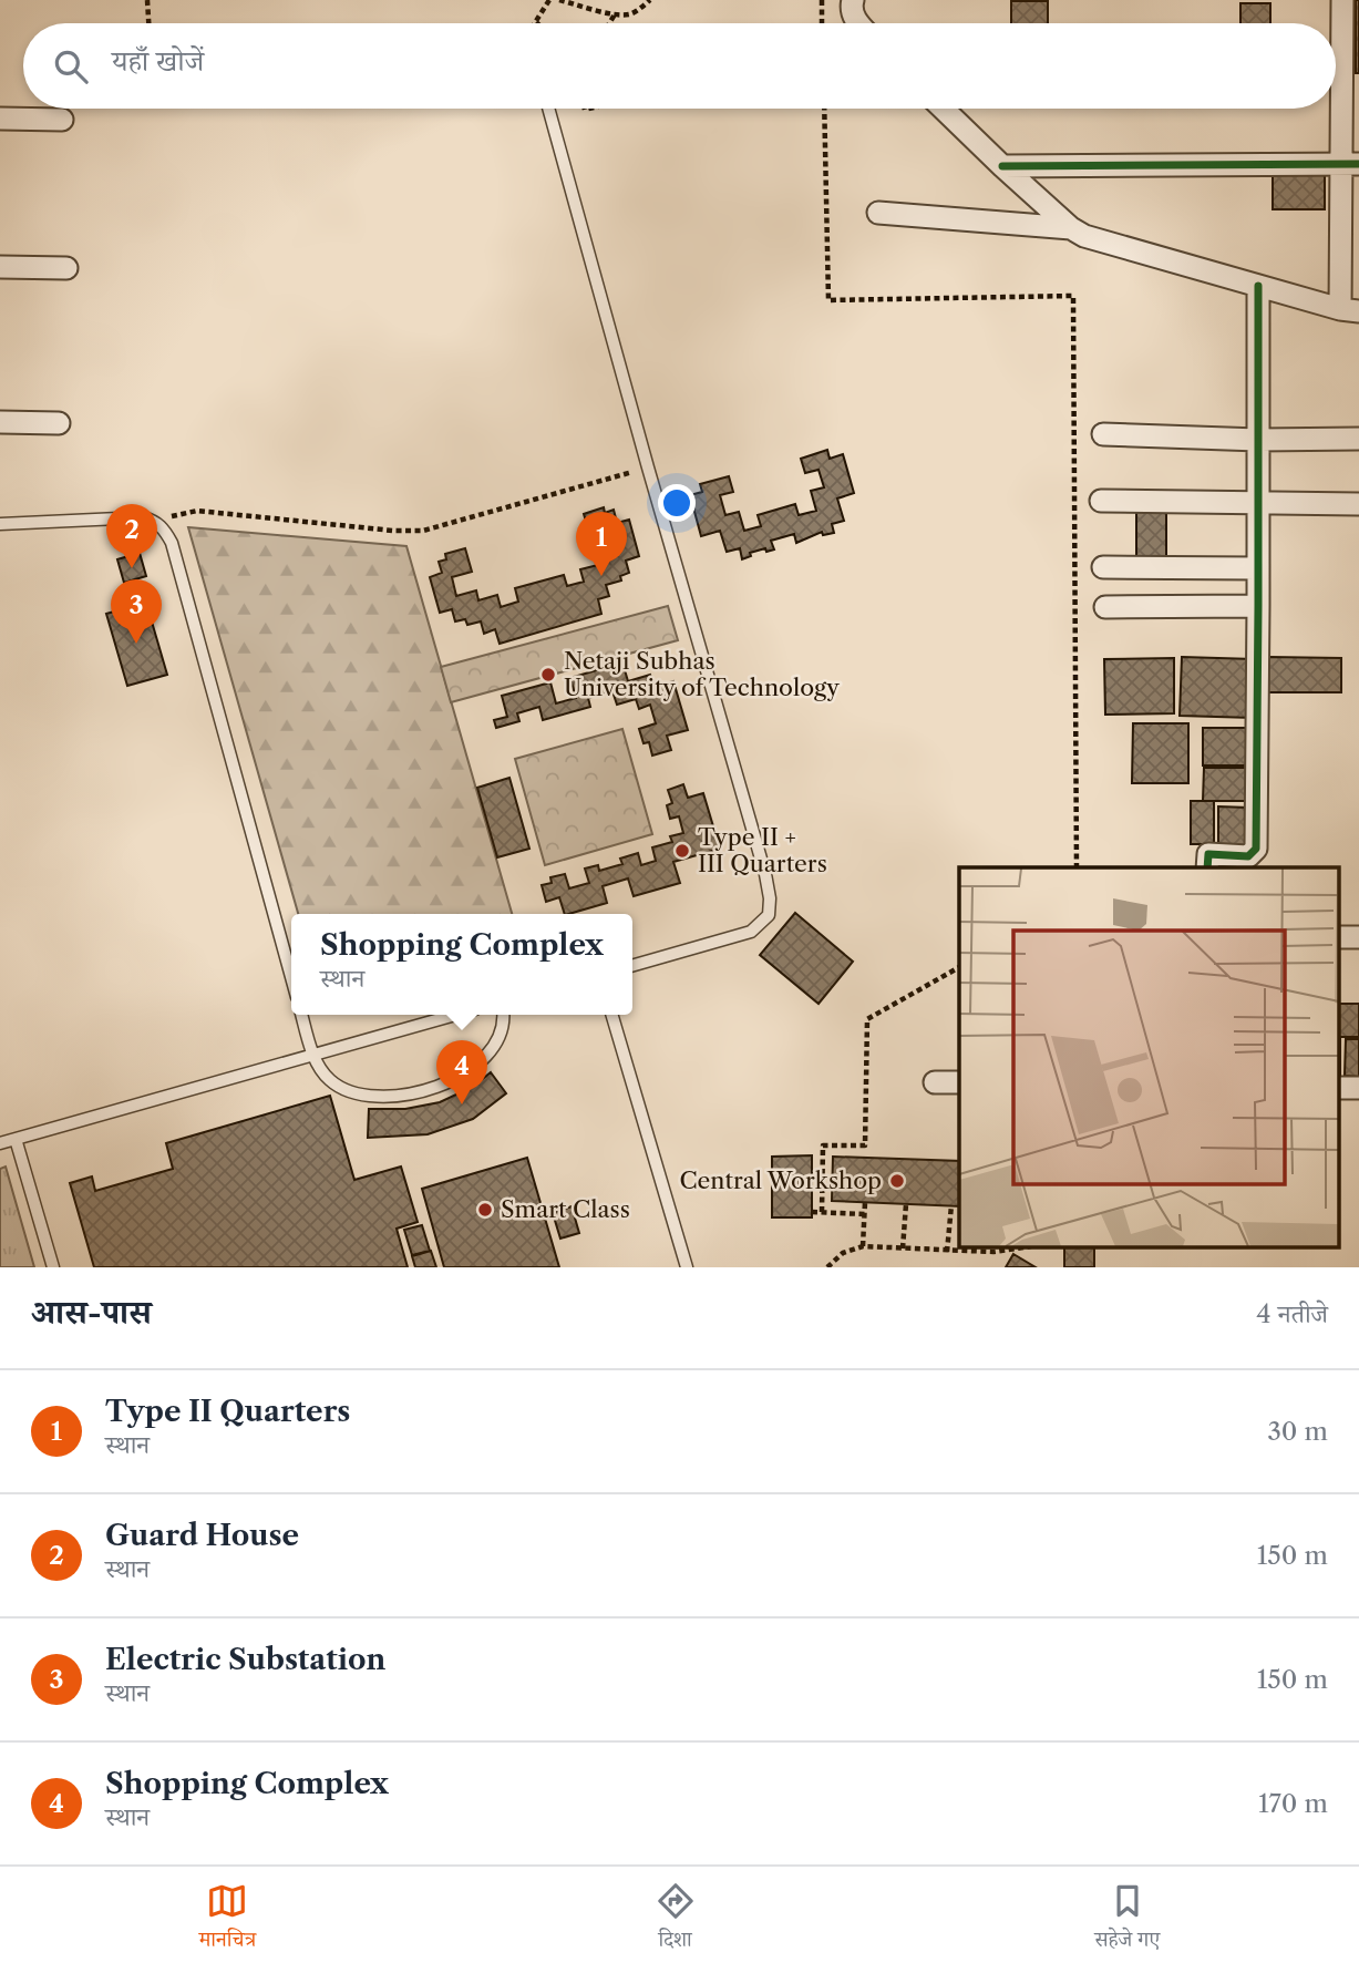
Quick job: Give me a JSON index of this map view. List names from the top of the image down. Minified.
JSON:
{"places":["Netaji Subhas University of Technology","Type II + III Quarters","Central Workshop","Smart Class"],"page":{"search":"यहाँ खोजें","pins":["2","1","3","4"],"popup":["Shopping Complex","स्थान"],"heading":["आस-पास","4 नतीजे"],"list":[{"mark":"1","name":"Type II Quarters","note":"स्थान","value":"30 m"},{"mark":"2","name":"Guard House","note":"स्थान","value":"150 m"},{"mark":"3","name":"Electric Substation","note":"स्थान","value":"150 m"},{"mark":"4","name":"Shopping Complex","note":"स्थान","value":"170 m"}],"nav":["मानचित्र","दिशा","सहेजे गए"]}}
